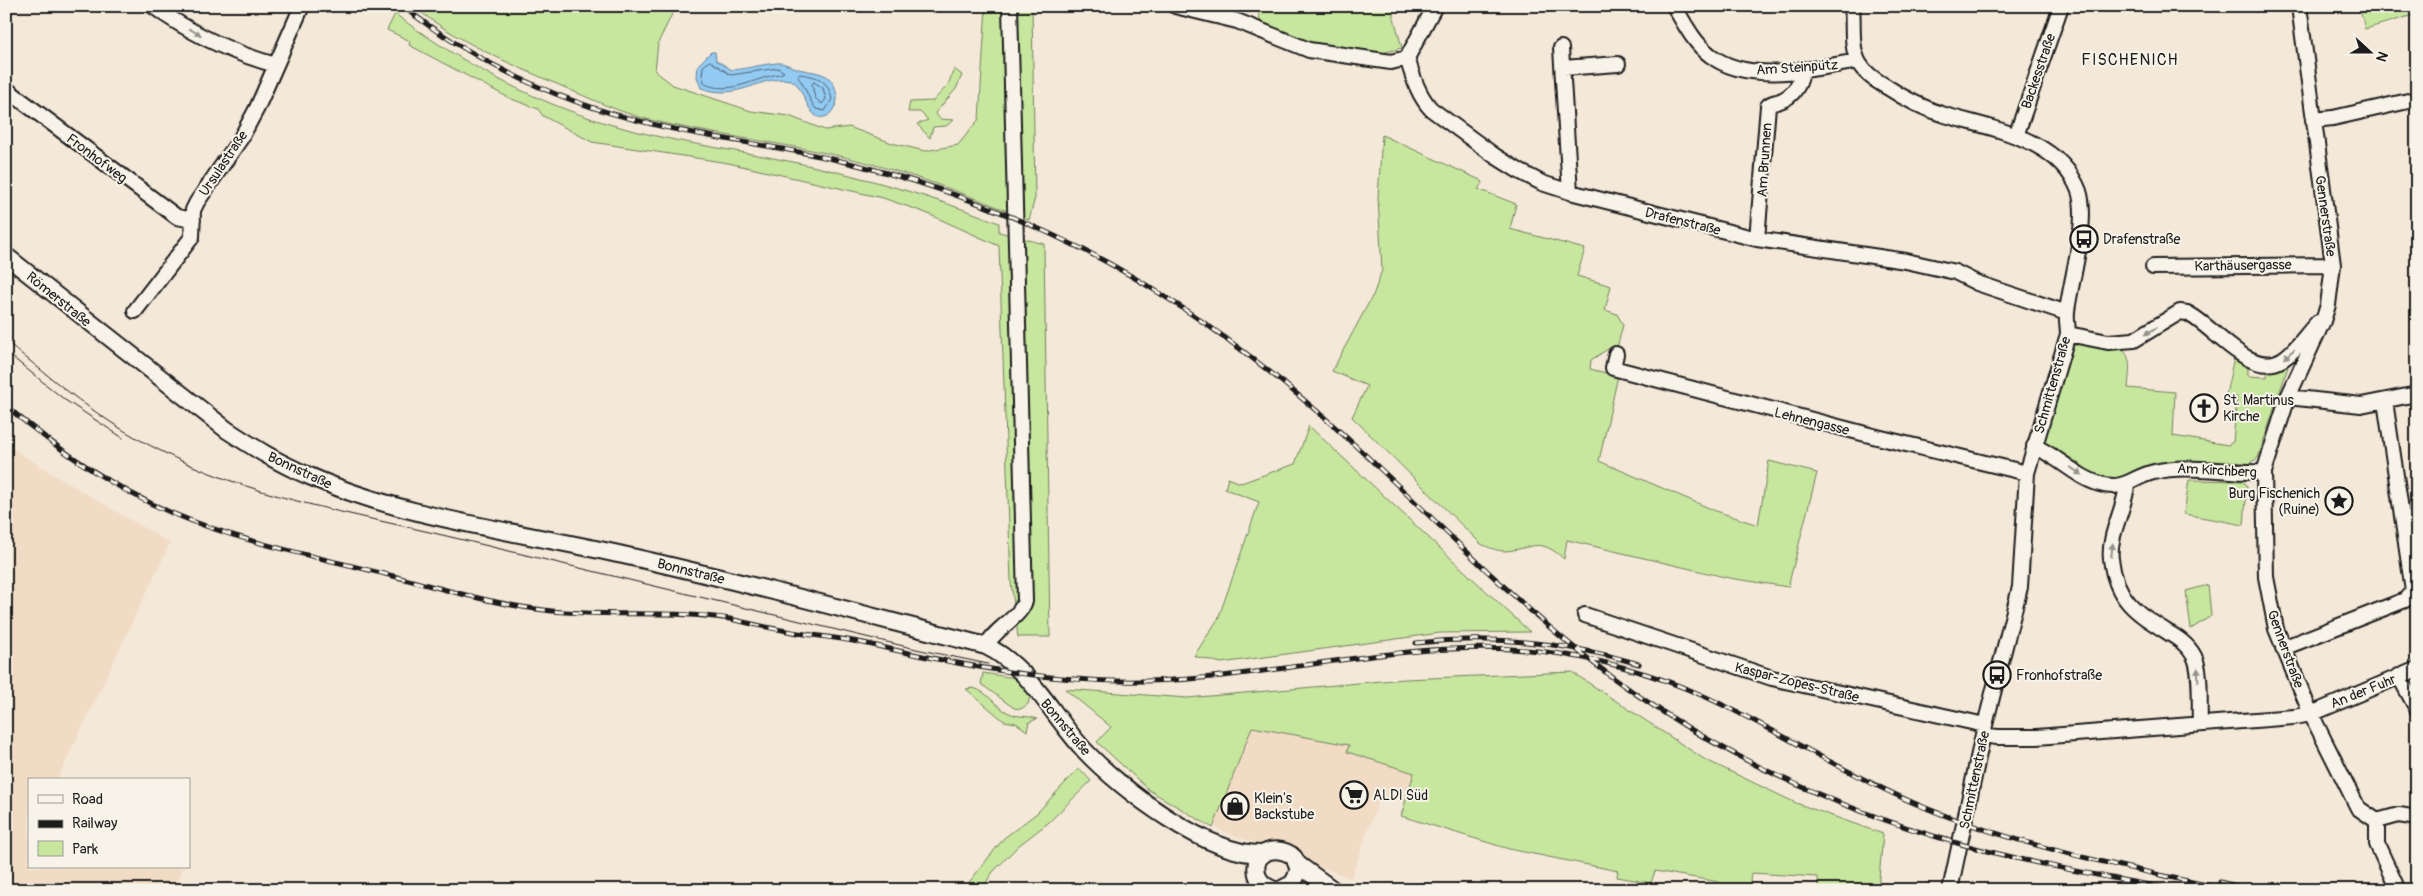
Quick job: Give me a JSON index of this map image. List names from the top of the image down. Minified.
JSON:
{"streets":{"main road":["Römerstraße","Bonnstraße"],"street":["Am Steinpütz","Backesstraße","Fronhofweg","Am Brunnen","Ursulastraße","Gennerstraße","Drafenstraße","Karthäusergasse","Schmittenstraße","Lehnengasse","Am Kirchberg","Kaspar-Zopes-Straße","An der Fuhr"]},"crossings":[["Am Steinpütz","Am Brunnen"],["Am Steinpütz","Schmittenstraße"],["Backesstraße","Schmittenstraße"],["Fronhofweg","Ursulastraße"],["Am Brunnen","Drafenstraße"],["Gennerstraße","Karthäusergasse"],["Gennerstraße","Am Kirchberg"],["Gennerstraße","An der Fuhr"],["Drafenstraße","Schmittenstraße"],["Römerstraße","Bonnstraße"],["Schmittenstraße","Lehnengasse"],["Schmittenstraße","Kaspar-Zopes-Straße"]],"districts":["FISCHENICH"],"places":{"bus stop":["Drafenstraße","Fronhofstraße"],"church":["St. Martinus Kirche"],"place":["Burg Fischenich (Ruine)"],"supermarket":["ALDI Süd"],"shop":["Klein's Backstube"]},"legend":["Road","Railway","Park"],"north":"right"}
